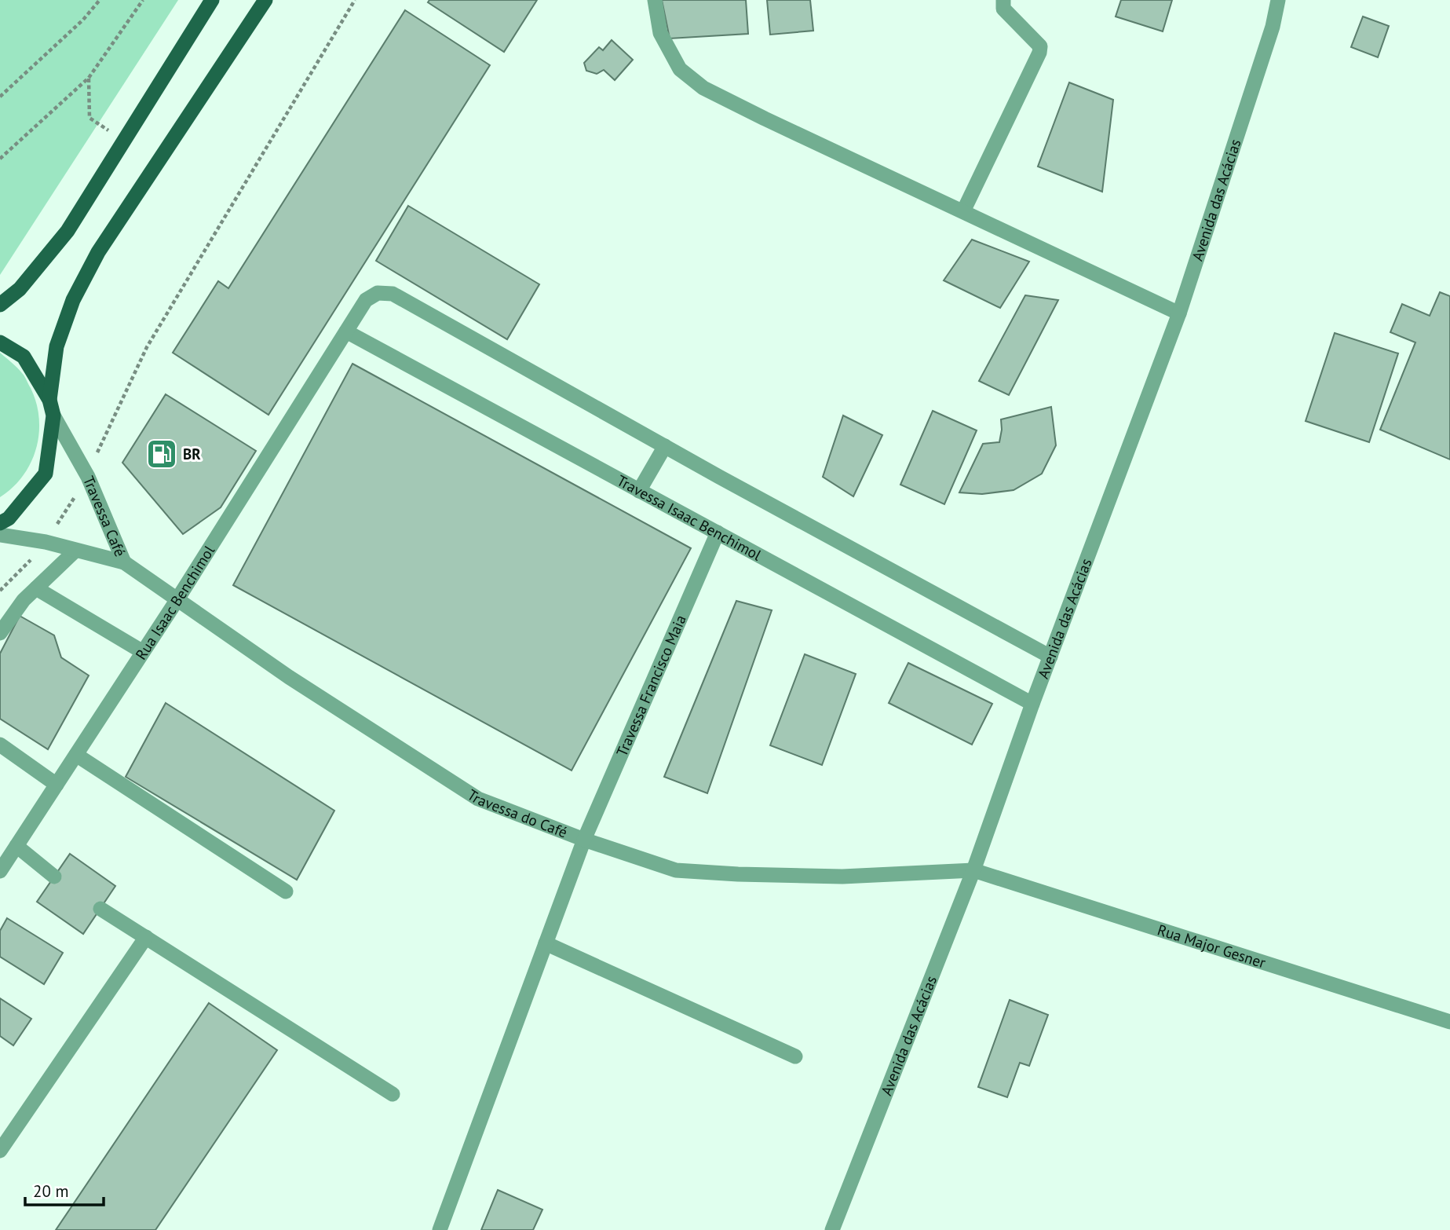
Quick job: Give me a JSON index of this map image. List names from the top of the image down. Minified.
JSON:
{"streets":{"street":["Avenida das Acácias","Travessa Café","Travessa Isaac Benchimol","Rua Isaac Benchimol","Travessa Francisco Maia","Travessa do Café","Rua Major Gesner"]},"crossings":[["Avenida das Acácias","Travessa Isaac Benchimol"],["Avenida das Acácias","Travessa do Café"],["Avenida das Acácias","Rua Major Gesner"],["Travessa Café","Travessa do Café"],["Travessa Isaac Benchimol","Rua Isaac Benchimol"],["Travessa Isaac Benchimol","Travessa Francisco Maia"],["Rua Isaac Benchimol","Travessa do Café"],["Travessa Francisco Maia","Travessa do Café"],["Travessa do Café","Rua Major Gesner"]],"places":{"fuel station":["BR"]},"scale_bar":"20 m"}
